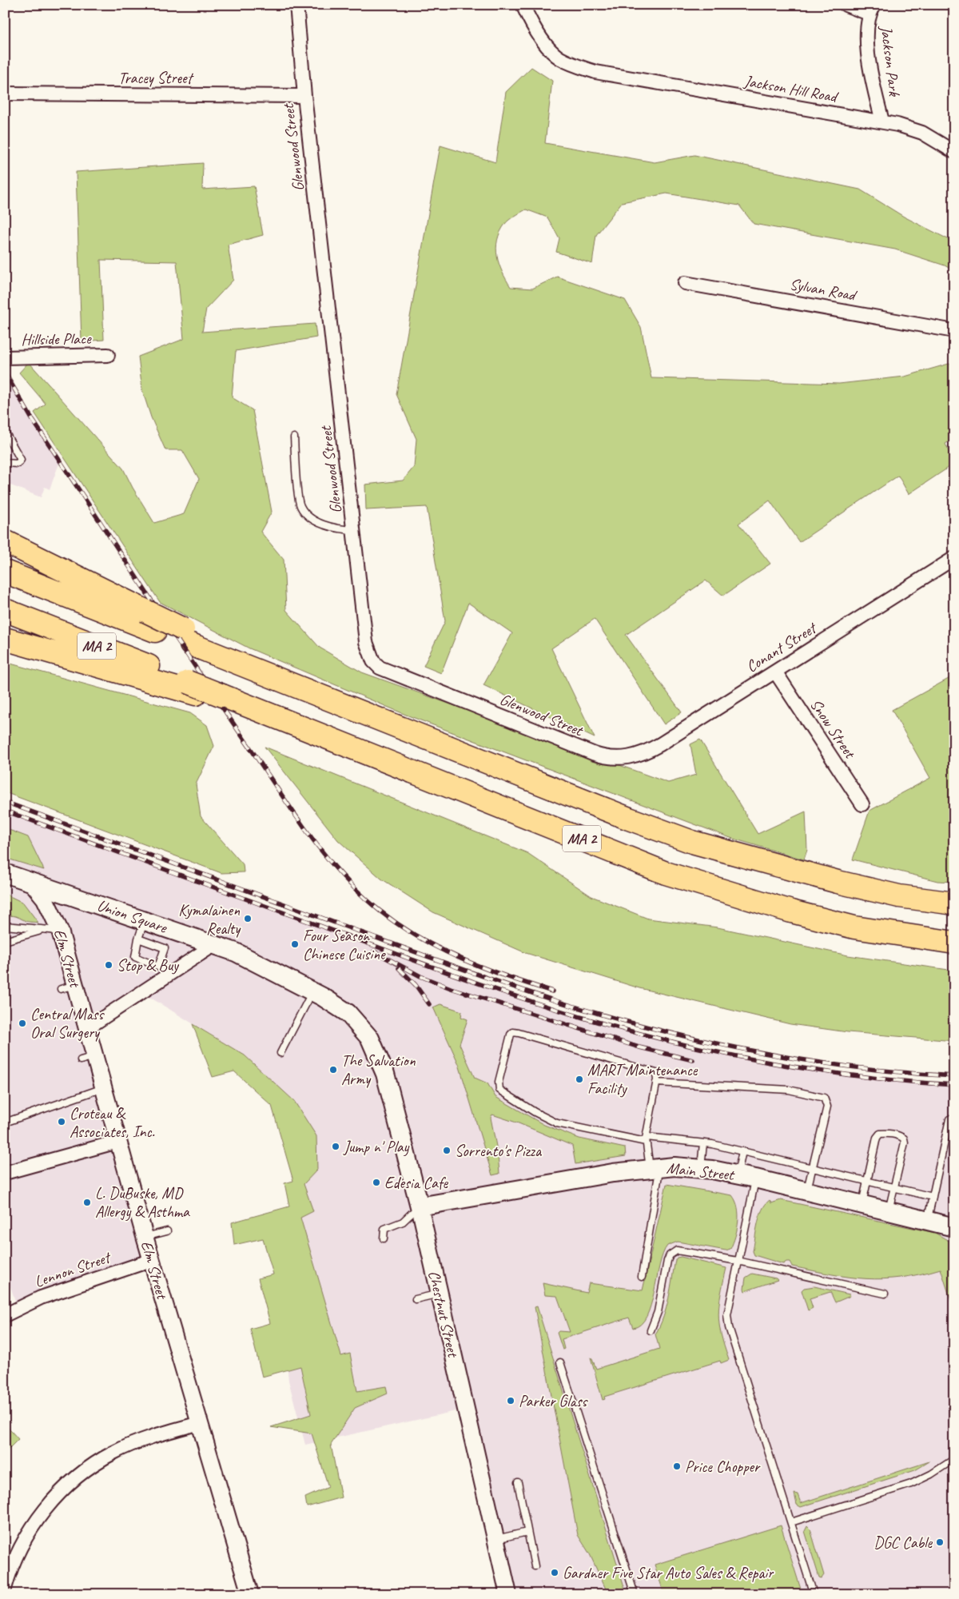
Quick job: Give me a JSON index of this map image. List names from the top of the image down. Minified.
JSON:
{"streets":{"highway":["MA 2"],"main road":["Union Square","Main Street","Chestnut Street"],"street":["Jackson Park","Tracey Street","Jackson Hill Road","Glenwood Street","Sylvan Road","Hillside Place","Conant Street","Snow Street","Elm Street","Lennon Street"]},"crossings":[["Jackson Park","Jackson Hill Road"],["Tracey Street","Glenwood Street"],["Glenwood Street","Conant Street"],["Conant Street","Snow Street"],["Union Square","Elm Street"],["Union Square","Chestnut Street"],["Elm Street","Lennon Street"],["Main Street","Chestnut Street"]],"places":["Kymalainen Realty","Four Season Chinese Cuisine","Stop & Buy","Central Mass Oral Surgery","The Salvation Army","MART Maintenance Facility","Croteau & Associates, Inc.","Jump n' Play","Sorrento's Pizza","Edesia Cafe","L. DuBuske, MD Allergy & Asthma","Parker Glass","Price Chopper","DGC Cable","Gardner Five Star Auto Sales & Repair"]}
